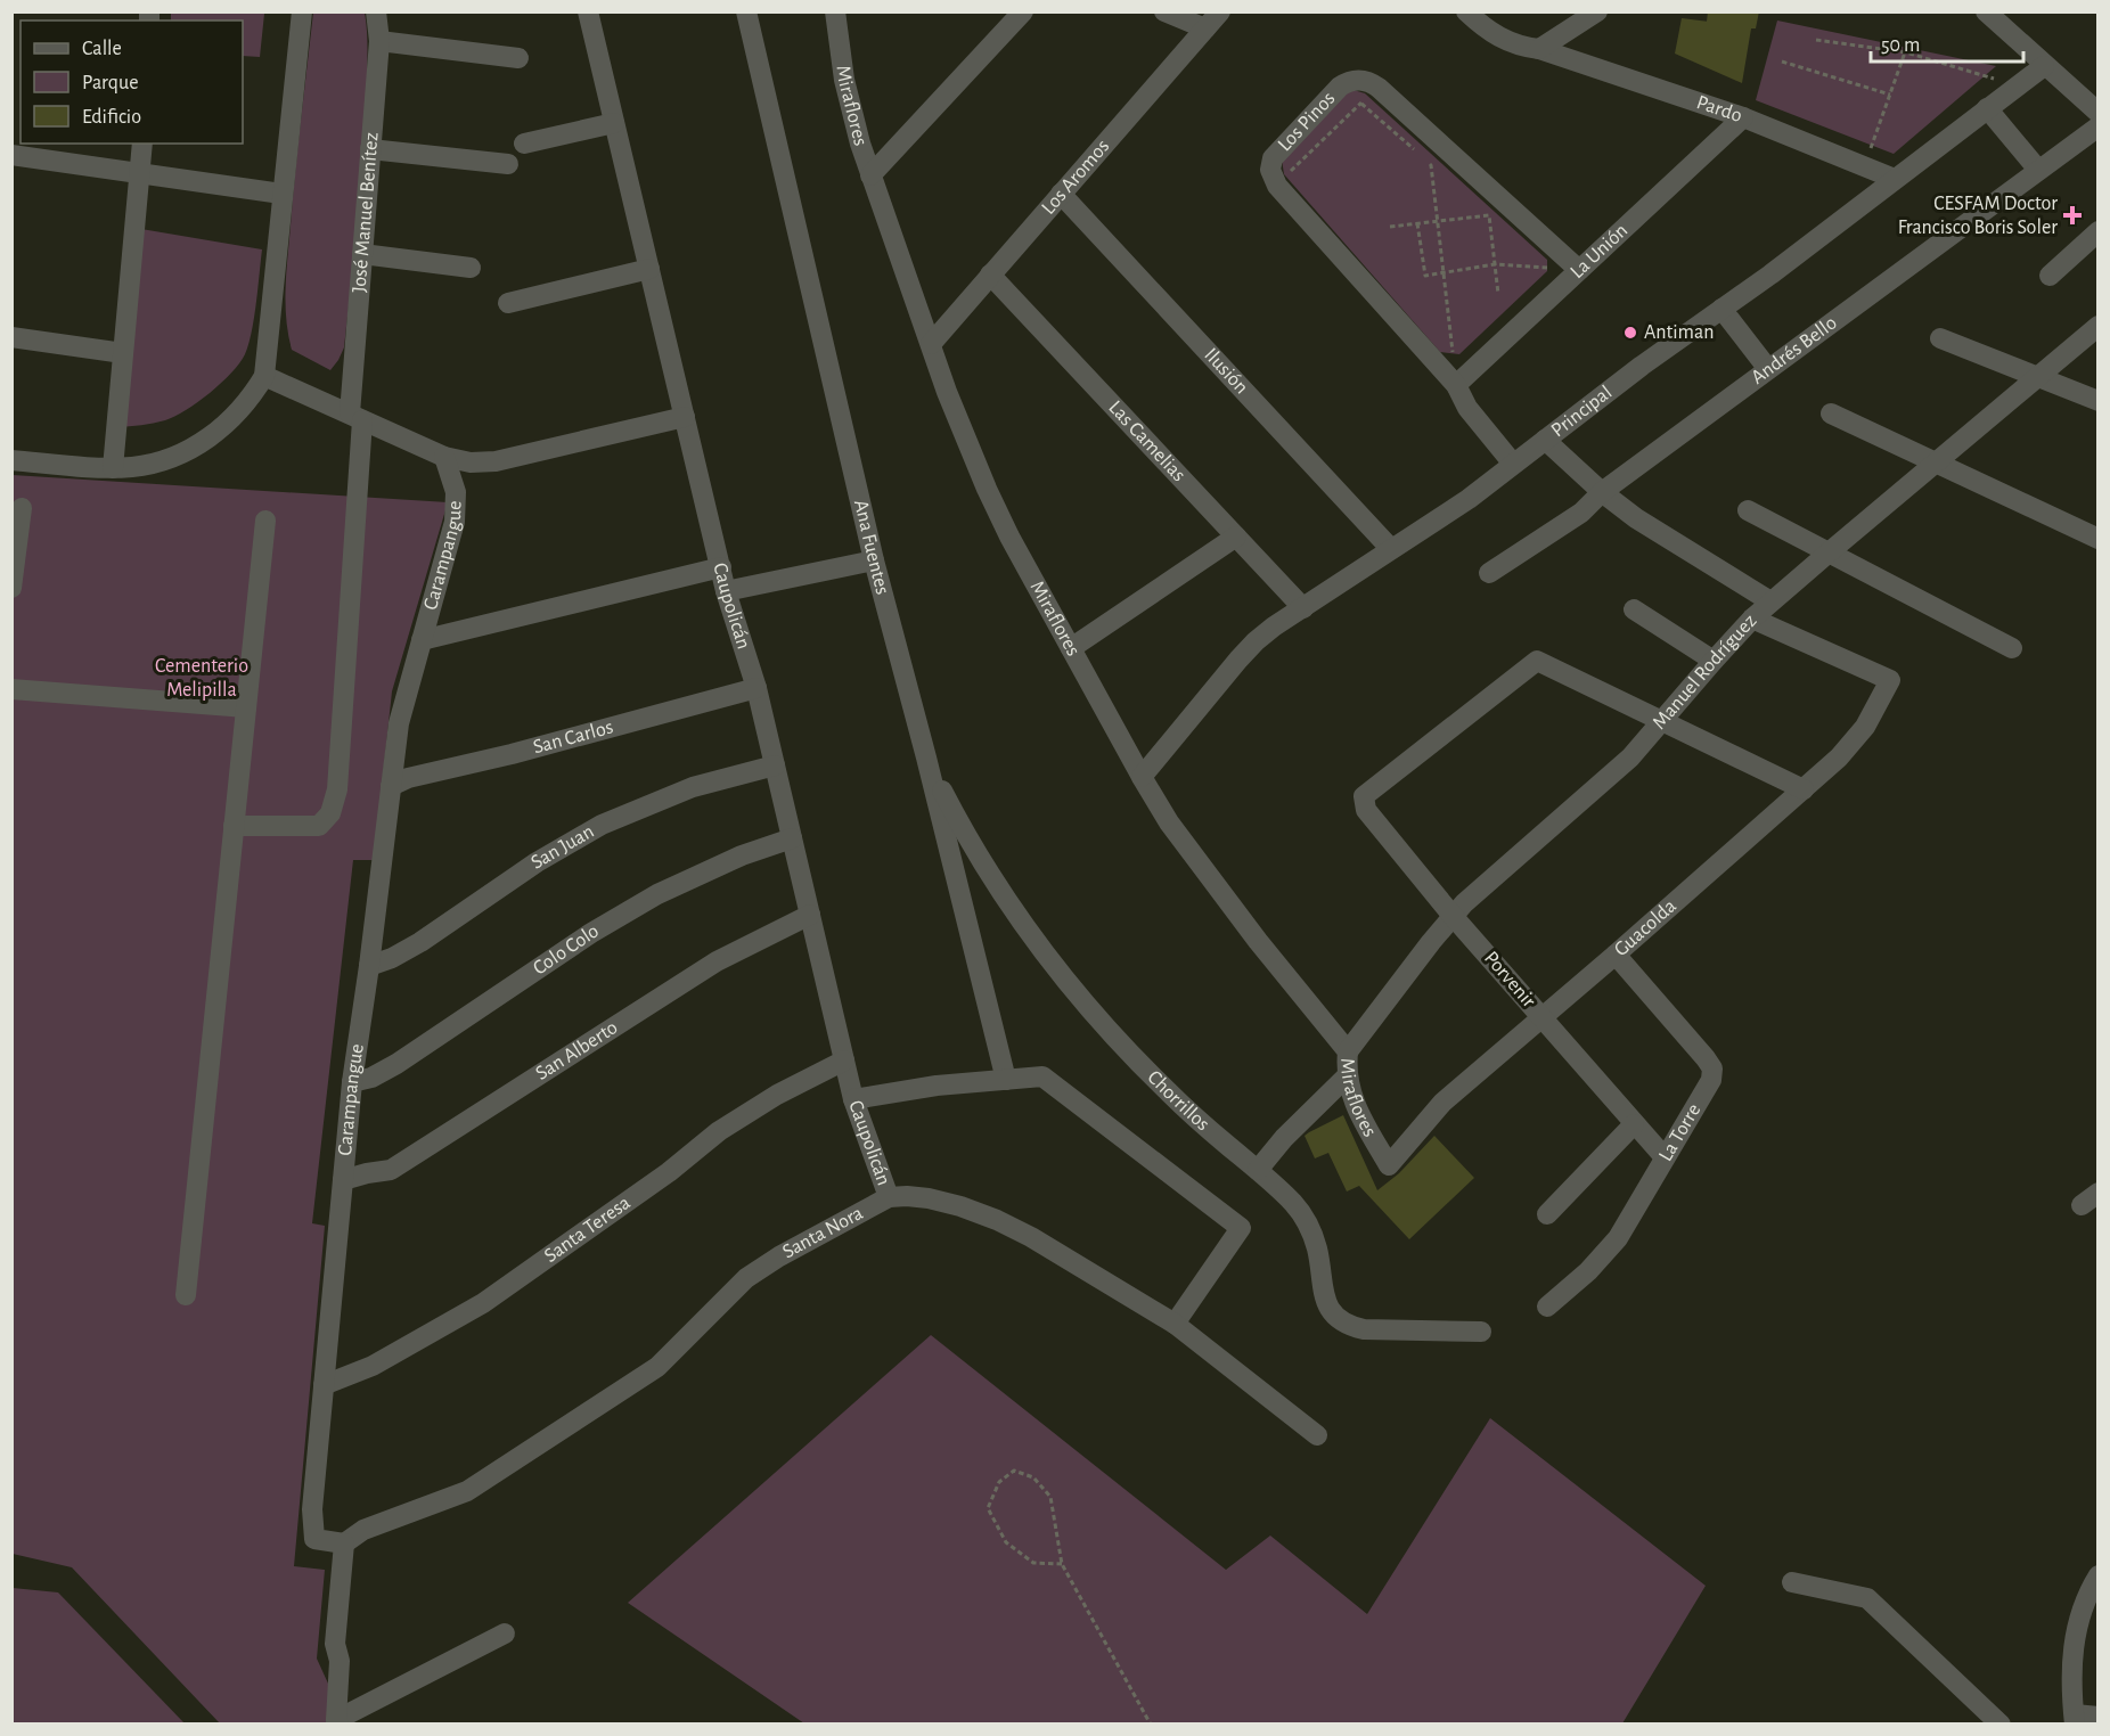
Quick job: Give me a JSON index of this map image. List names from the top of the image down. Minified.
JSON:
{"streets":{"street":["Miraflores","Pardo","Los Pinos","Los Aromos","José Manuel Benítez","La Unión","Andrés Bello","Ilusión","Principal","Las Camelias","Ana Fuentes","Carampangue","Caupolicán","Manuel Rodríguez","San Carlos","San Juan","Guacolda","Colo Colo","Porvenir","San Alberto","Chorrillos","La Torre","Santa Teresa","Santa Nora"]},"crossings":[["Miraflores","Los Aromos"],["Miraflores","Principal"],["Miraflores","Manuel Rodríguez"],["Miraflores","Guacolda"],["Pardo","La Unión"],["Pardo","Principal"],["Los Aromos","Ilusión"],["Los Aromos","Las Camelias"],["Ilusión","Principal"],["Principal","Las Camelias"],["Ana Fuentes","Chorrillos"],["Carampangue","San Carlos"],["Carampangue","San Juan"],["Carampangue","Colo Colo"],["Carampangue","San Alberto"],["Carampangue","Santa Teresa"],["Carampangue","Santa Nora"],["Caupolicán","San Carlos"],["Caupolicán","San Juan"],["Caupolicán","Colo Colo"],["Caupolicán","San Alberto"],["Caupolicán","Santa Teresa"],["Caupolicán","Santa Nora"],["Manuel Rodríguez","Guacolda"],["Manuel Rodríguez","Porvenir"],["Guacolda","Porvenir"],["Guacolda","La Torre"],["Porvenir","La Torre"]],"parks":["Cementerio Melipilla"],"places":{"health":["CESFAM Doctor Francisco Boris Soler"],"other":["Antiman"]},"legend":["Calle","Parque","Edificio"],"scale_bar":"50 m"}
